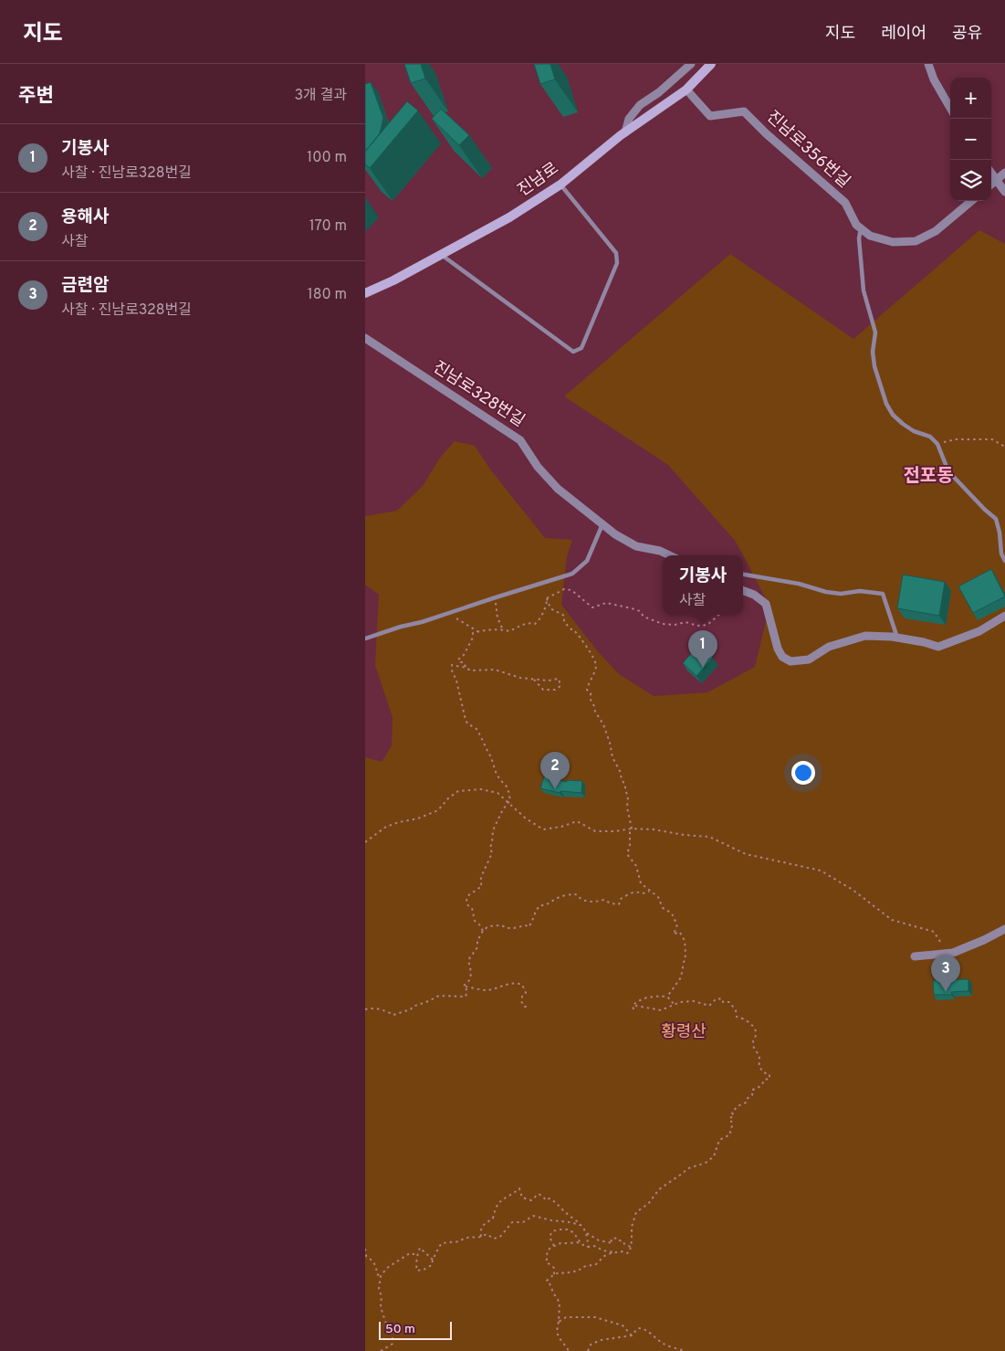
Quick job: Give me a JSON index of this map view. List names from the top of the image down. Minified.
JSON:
{"streets":{"street":["진남로356번길","진남로","진남로328번길"]},"crossings":[["진남로356번길","진남로"]],"districts":["전포동"],"parks":["황령산"],"scale_bar":"50 m","page":{"header":"지도","nav":["지도","레이어","공유"],"heading":["주변","3개 결과"],"map_buttons":["+","−"],"list":[{"mark":"1","name":"기봉사","note":"사찰 · 진남로328번길","value":"100 m"},{"mark":"2","name":"용해사","note":"사찰","value":"170 m"},{"mark":"3","name":"금련암","note":"사찰 · 진남로328번길","value":"180 m"}],"popup":["기봉사","사찰"],"pins":["1","2","3"],"scale":"50 m"}}
